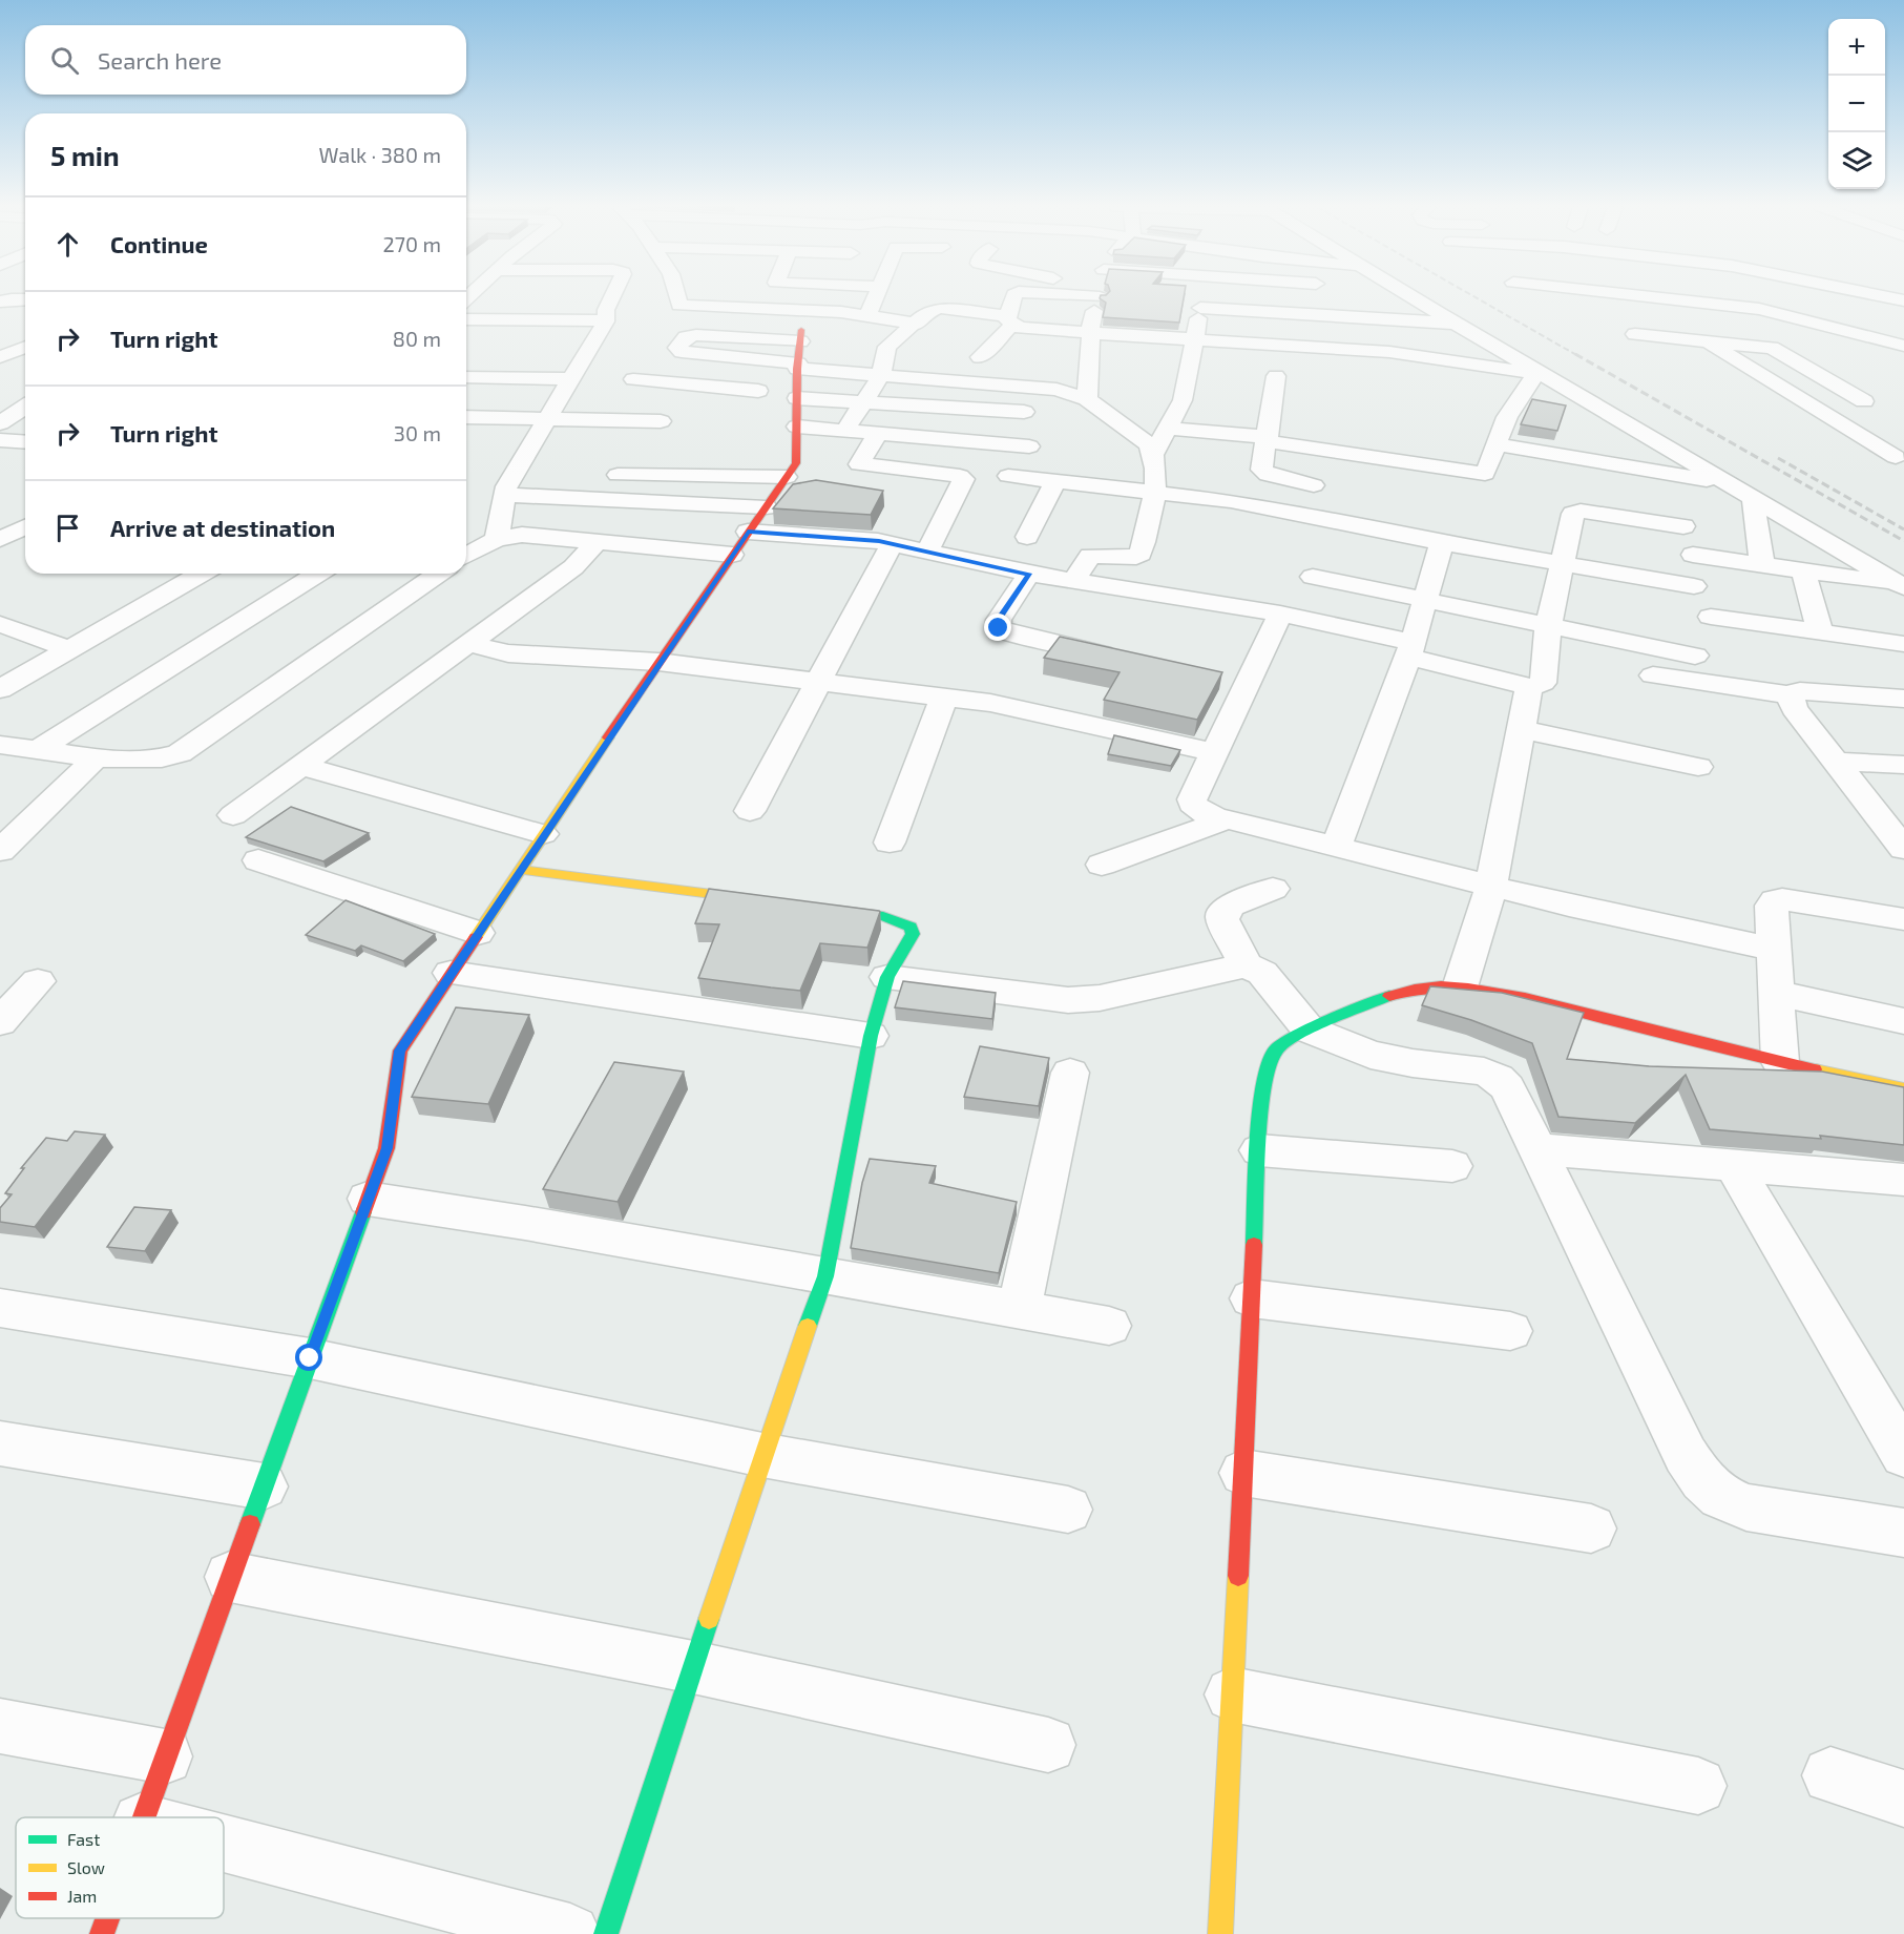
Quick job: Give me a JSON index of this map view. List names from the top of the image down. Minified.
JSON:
{"legend":["Fast","Slow","Jam"],"page":{"map_buttons":["+","−"],"search":"Search here","heading":["5 min","Walk · 380 m"],"list":[["Continue","270 m"],["Turn right","80 m"],["Turn right","30 m"],"Arrive at destination"]}}
